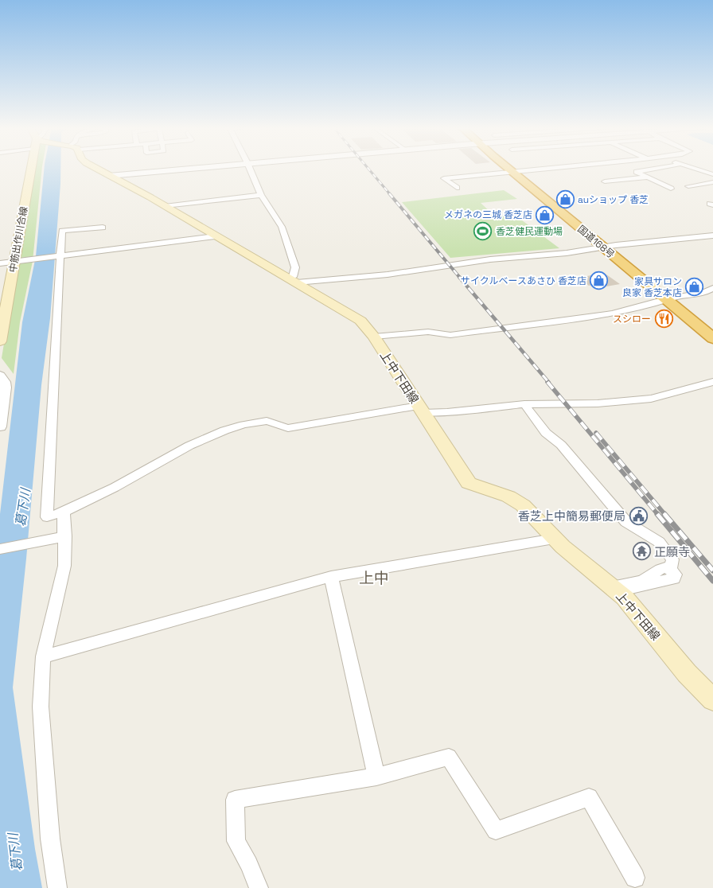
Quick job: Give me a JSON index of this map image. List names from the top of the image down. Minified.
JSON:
{"streets":{"highway":["国道168号"],"main road":["中筋出作川合線","上中下田線"]},"districts":["上中"],"water":["葛下川"],"places":{"shop":["auショップ 香芝","メガネの三城 香芝店","サイクルベースあさひ 香芝店","家具サロン 良家 香芝本店"],"sports":["香芝健民運動場"],"restaurant":["スシロー"],"public building":["香芝上中簡易郵便局"],"temple":["正願寺"]}}
